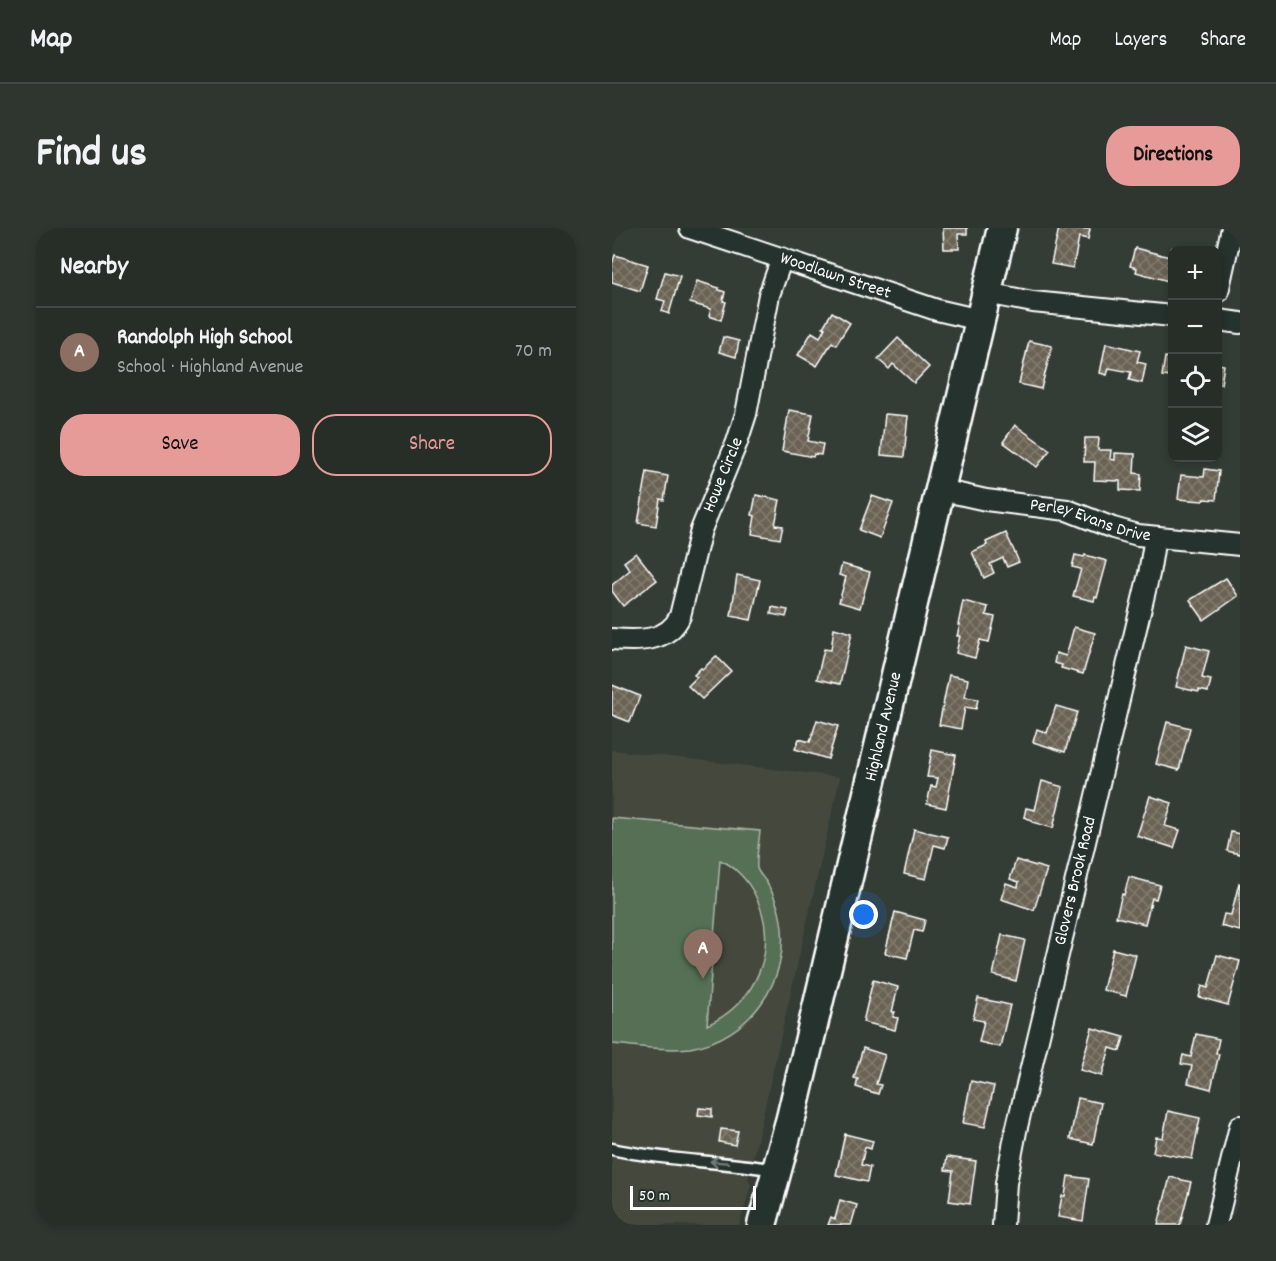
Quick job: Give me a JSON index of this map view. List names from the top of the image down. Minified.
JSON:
{"streets":{"street":["Woodlawn Street","Howe Circle","Perley Evans Drive","Highland Avenue","Glovers Brook Road"]},"crossings":[["Woodlawn Street","Howe Circle"],["Woodlawn Street","Highland Avenue"],["Perley Evans Drive","Highland Avenue"],["Perley Evans Drive","Glovers Brook Road"]],"scale_bar":"50 m","page":{"header":"Map","nav":["Map","Layers","Share"],"title":"Find us","buttons":["Directions",["Save","Share"]],"heading":"Nearby","map_buttons":["+","−"],"list":[{"mark":"A","name":"Randolph High School","note":"School · Highland Avenue","value":"70 m"}],"pins":"A","scale":"50 m"}}
